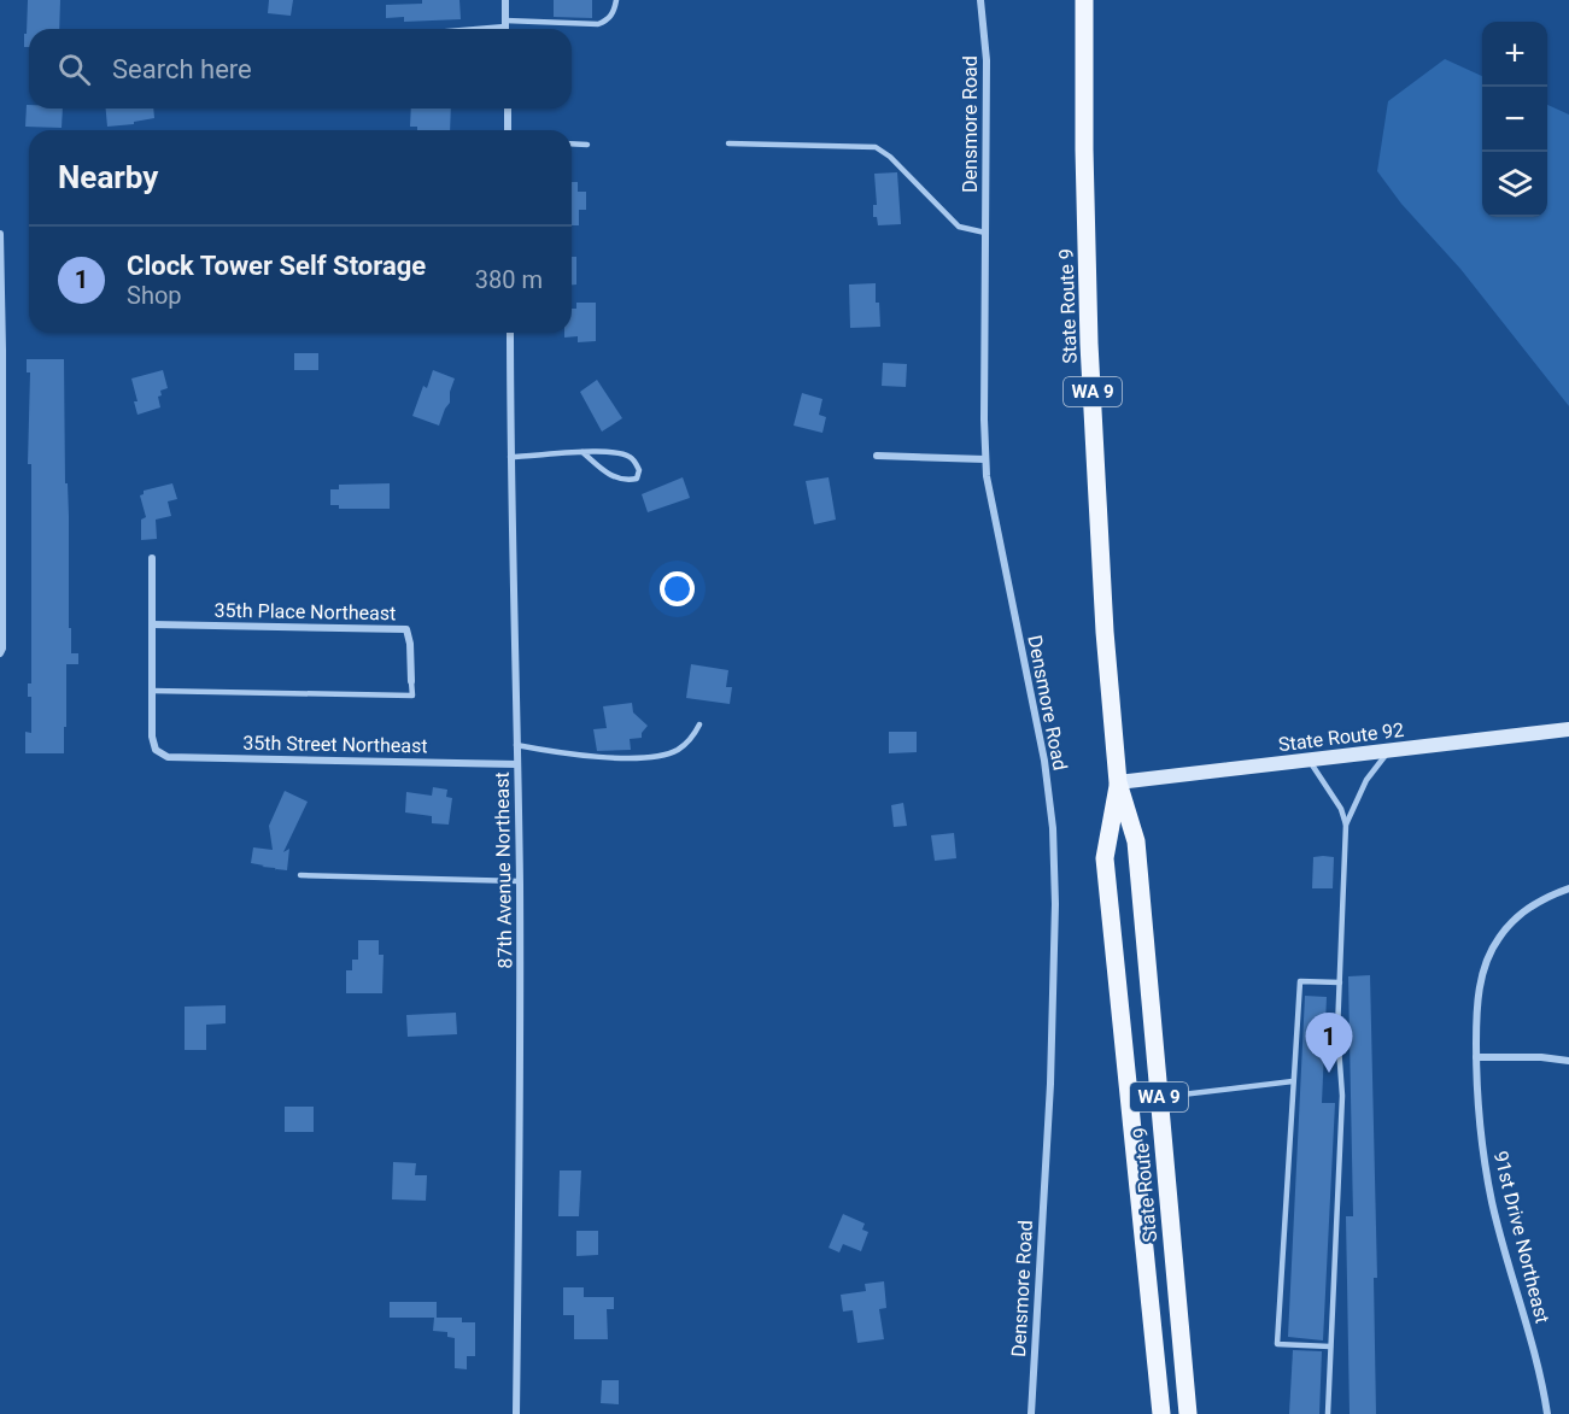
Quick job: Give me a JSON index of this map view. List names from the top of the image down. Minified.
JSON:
{"streets":{"main road":["State Route 9","WA 9","State Route 92"],"street":["Densmore Road","35th Place Northeast","35th Street Northeast","87th Avenue Northeast","91st Drive Northeast"]},"crossings":[["State Route 9","State Route 92"],["35th Street Northeast","87th Avenue Northeast"]],"page":{"map_buttons":["+","−"],"search":"Search here","heading":"Nearby","list":[{"mark":"1","name":"Clock Tower Self Storage","note":"Shop","value":"380 m"}],"pins":"1"}}
